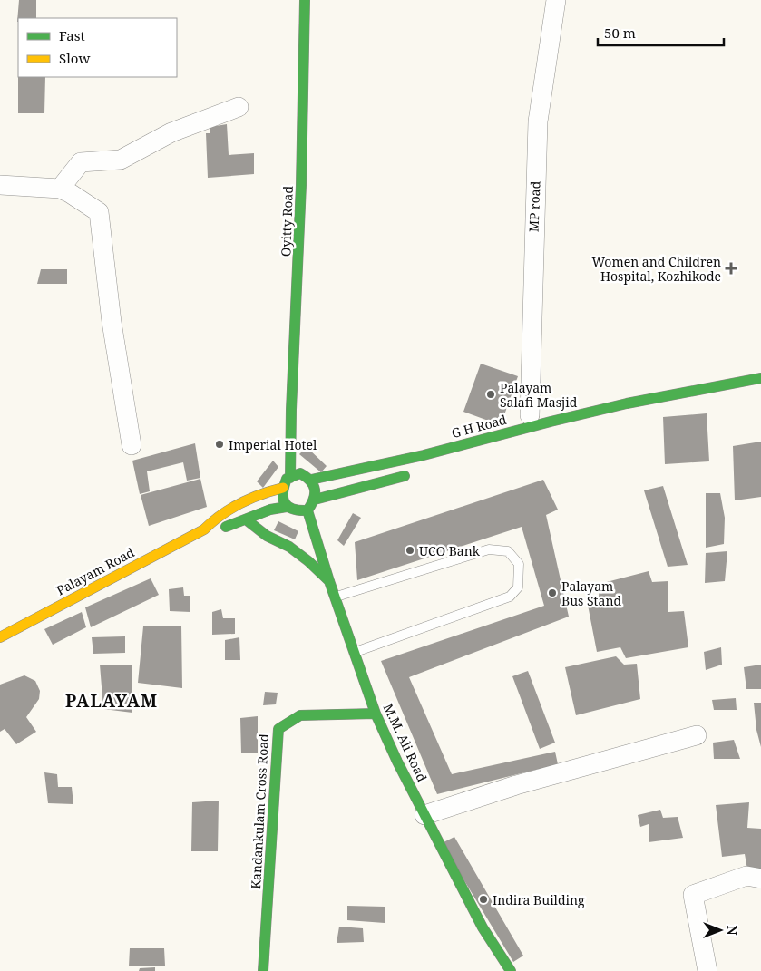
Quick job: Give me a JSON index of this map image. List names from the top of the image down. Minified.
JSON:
{"streets":{"main road":["Oyitty Road","G H Road","Palayam Road","M.M. Ali Road","Kandankulam Cross Road"],"street":["MP road"]},"crossings":[["Oyitty Road","G H Road"],["Oyitty Road","M.M. Ali Road"],["G H Road","M.M. Ali Road"],["M.M. Ali Road","Kandankulam Cross Road"]],"districts":["PALAYAM"],"places":{"health":["Women and Children Hospital, Kozhikode"],"other":["Palayam Salafi Masjid","Imperial Hotel","UCO Bank","Palayam Bus Stand","Indira Building"]},"legend":["Fast","Slow"],"scale_bar":"50 m","north":"right"}
